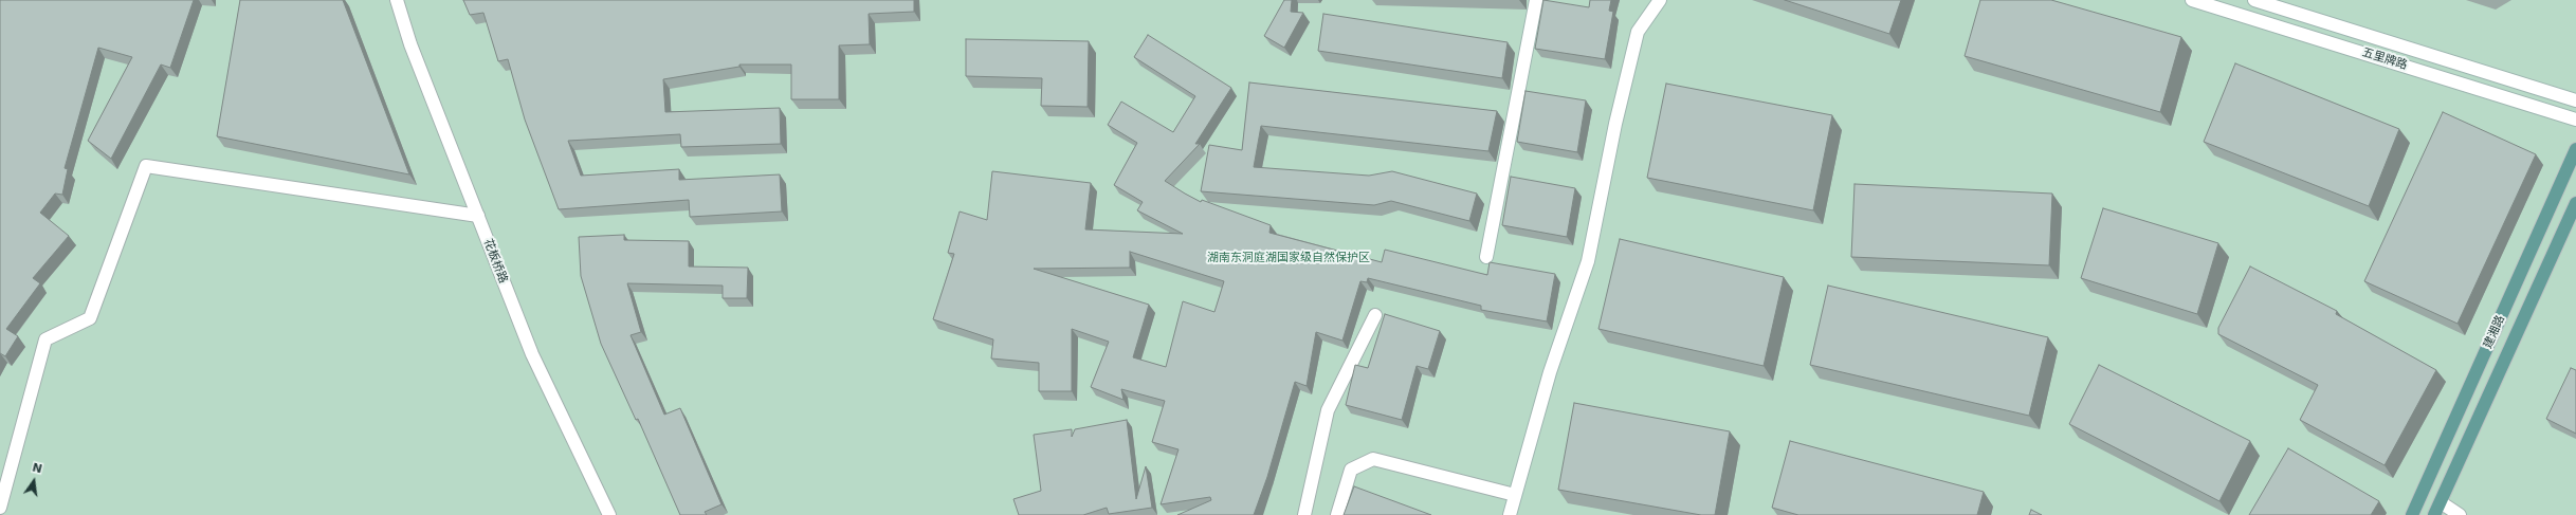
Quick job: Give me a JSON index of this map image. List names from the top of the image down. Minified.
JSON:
{"streets":{"main road":["建湘路"],"street":["五里牌路","花板桥路"]},"parks":["湖南东洞庭湖国家级自然保护区"],"north":"top"}
